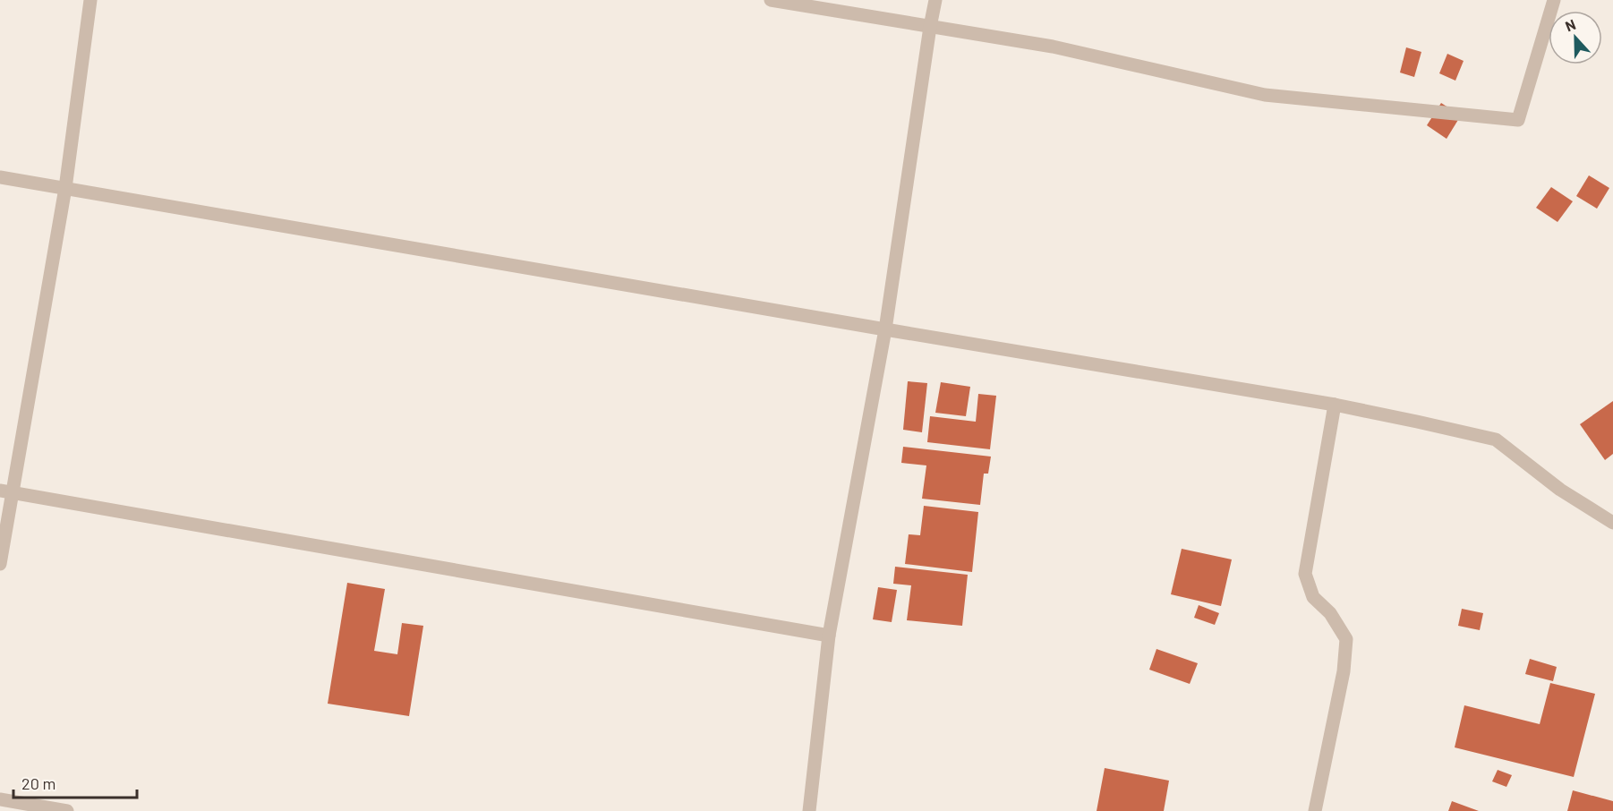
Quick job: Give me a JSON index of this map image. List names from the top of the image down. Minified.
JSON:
{"scale_bar":"20 m","north":"top"}
